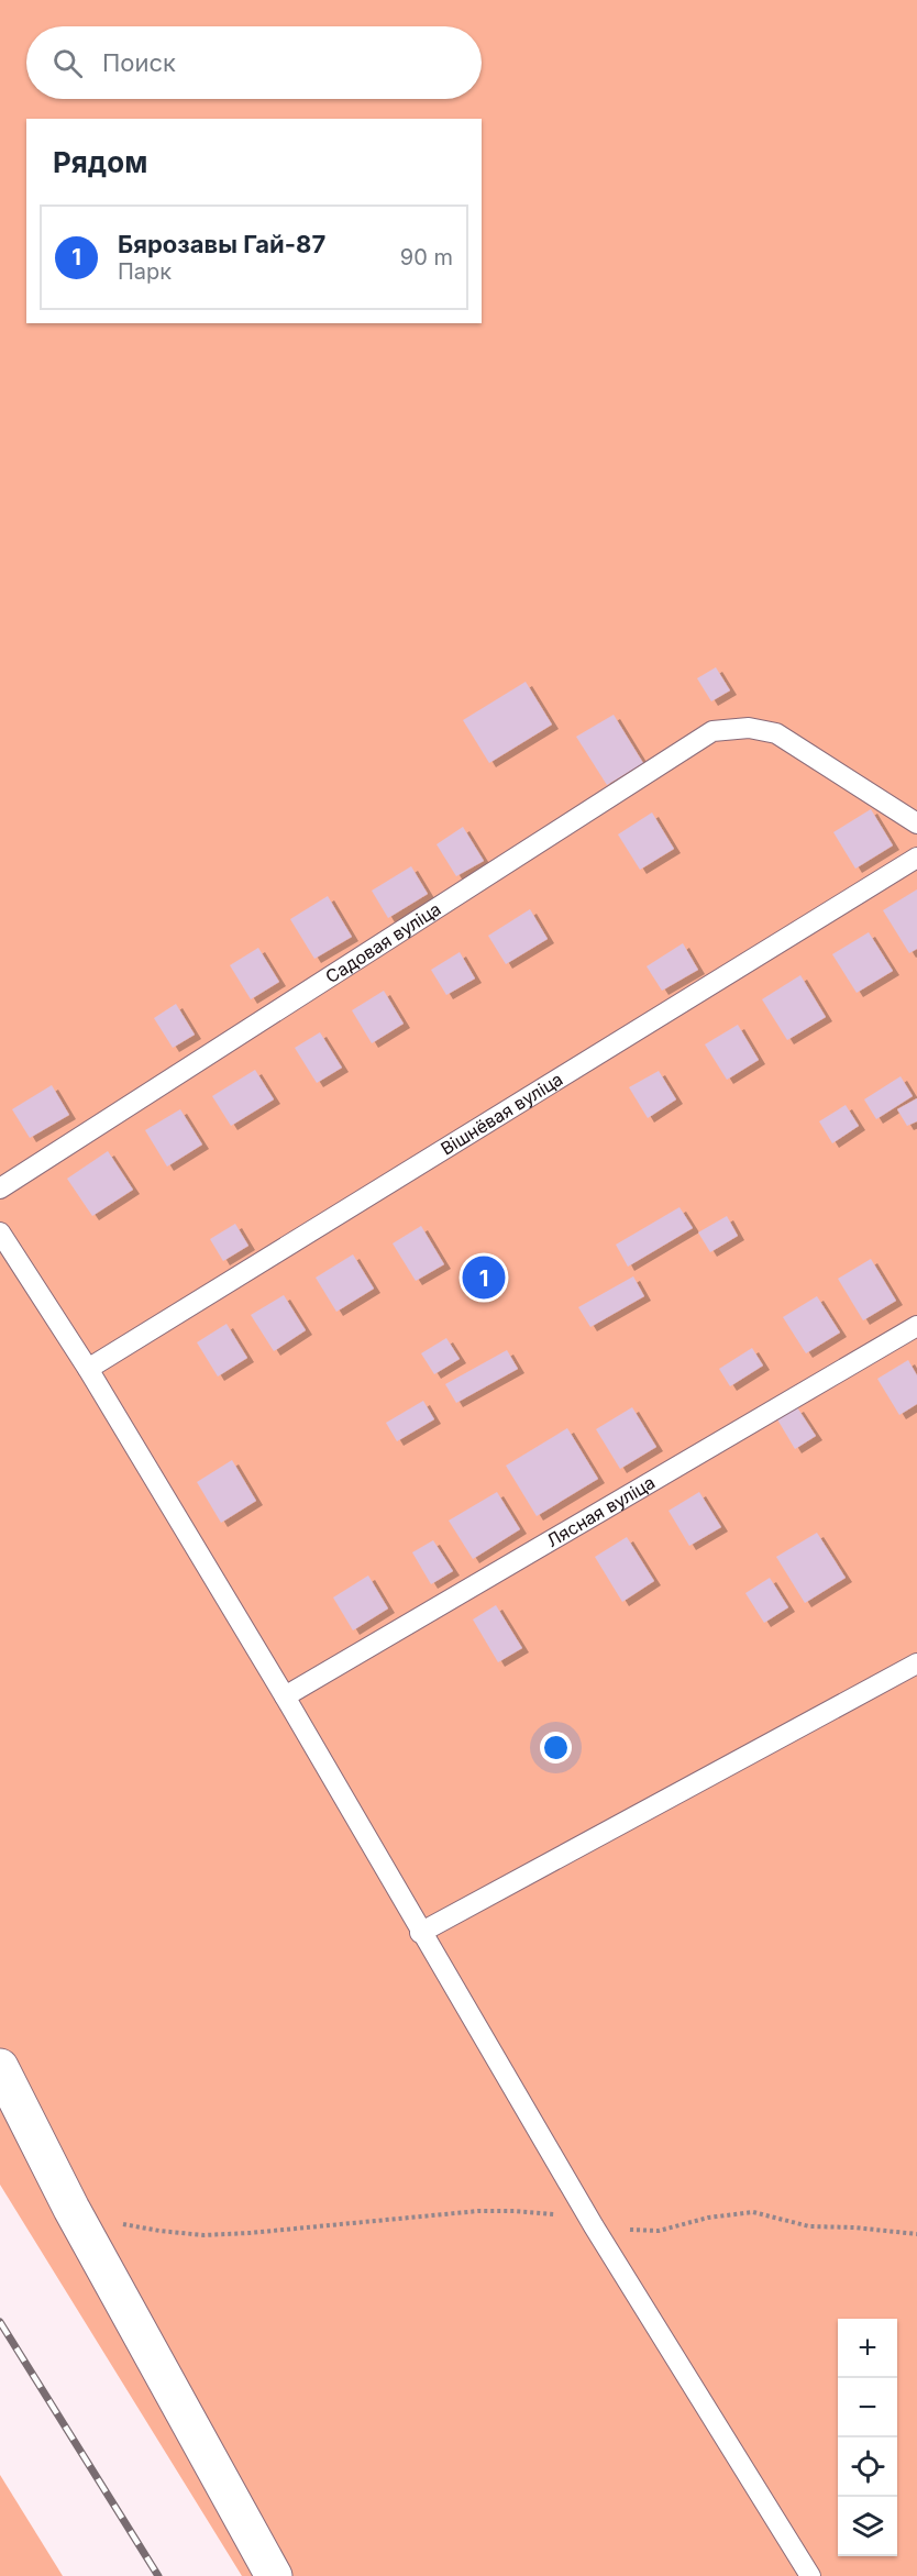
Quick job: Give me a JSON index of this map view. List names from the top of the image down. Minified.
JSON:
{"streets":{"lane":["Садовая вуліца","Вішнёвая вуліца","Лясная вуліца"]},"page":{"search":"Поиск","heading":"Рядом","list":[{"mark":"1","name":"Бярозавы Гай-87","note":"Парк","value":"90 m"}],"pins":"1","map_buttons":["+","−"]}}
